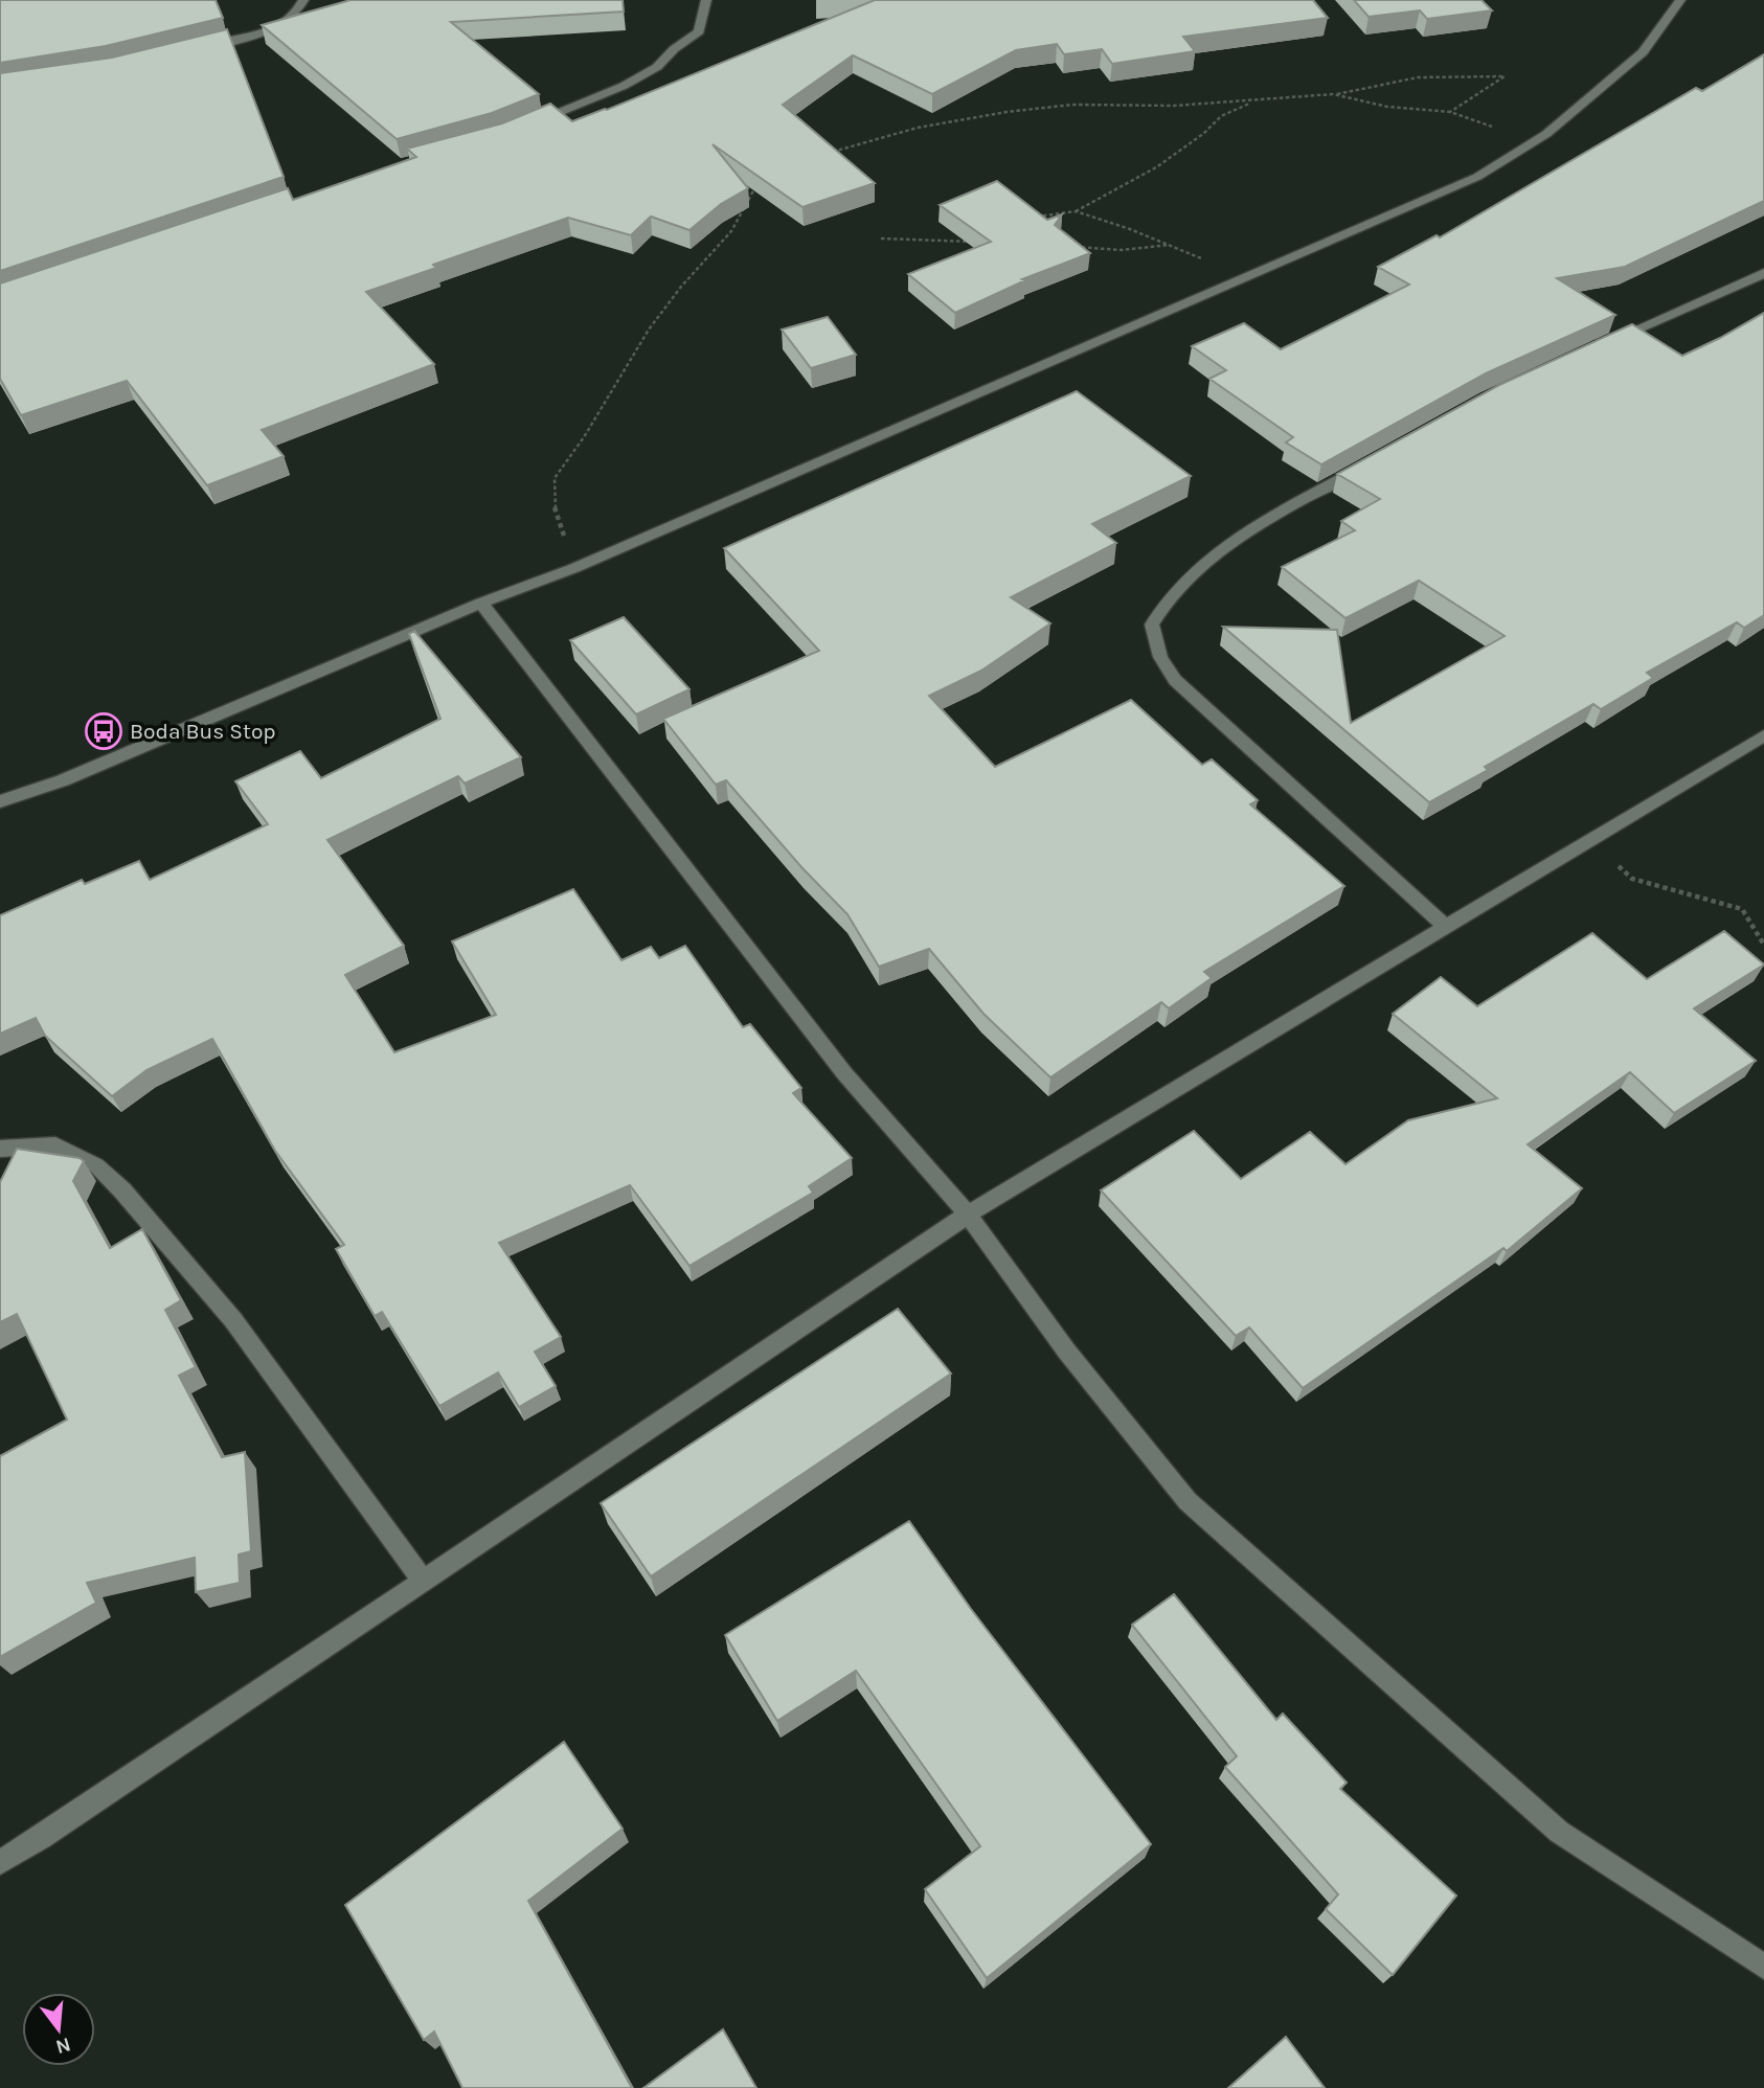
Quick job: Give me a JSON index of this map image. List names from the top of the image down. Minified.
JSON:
{"places":{"bus stop":["Boda Bus Stop"]},"north":"bottom"}
